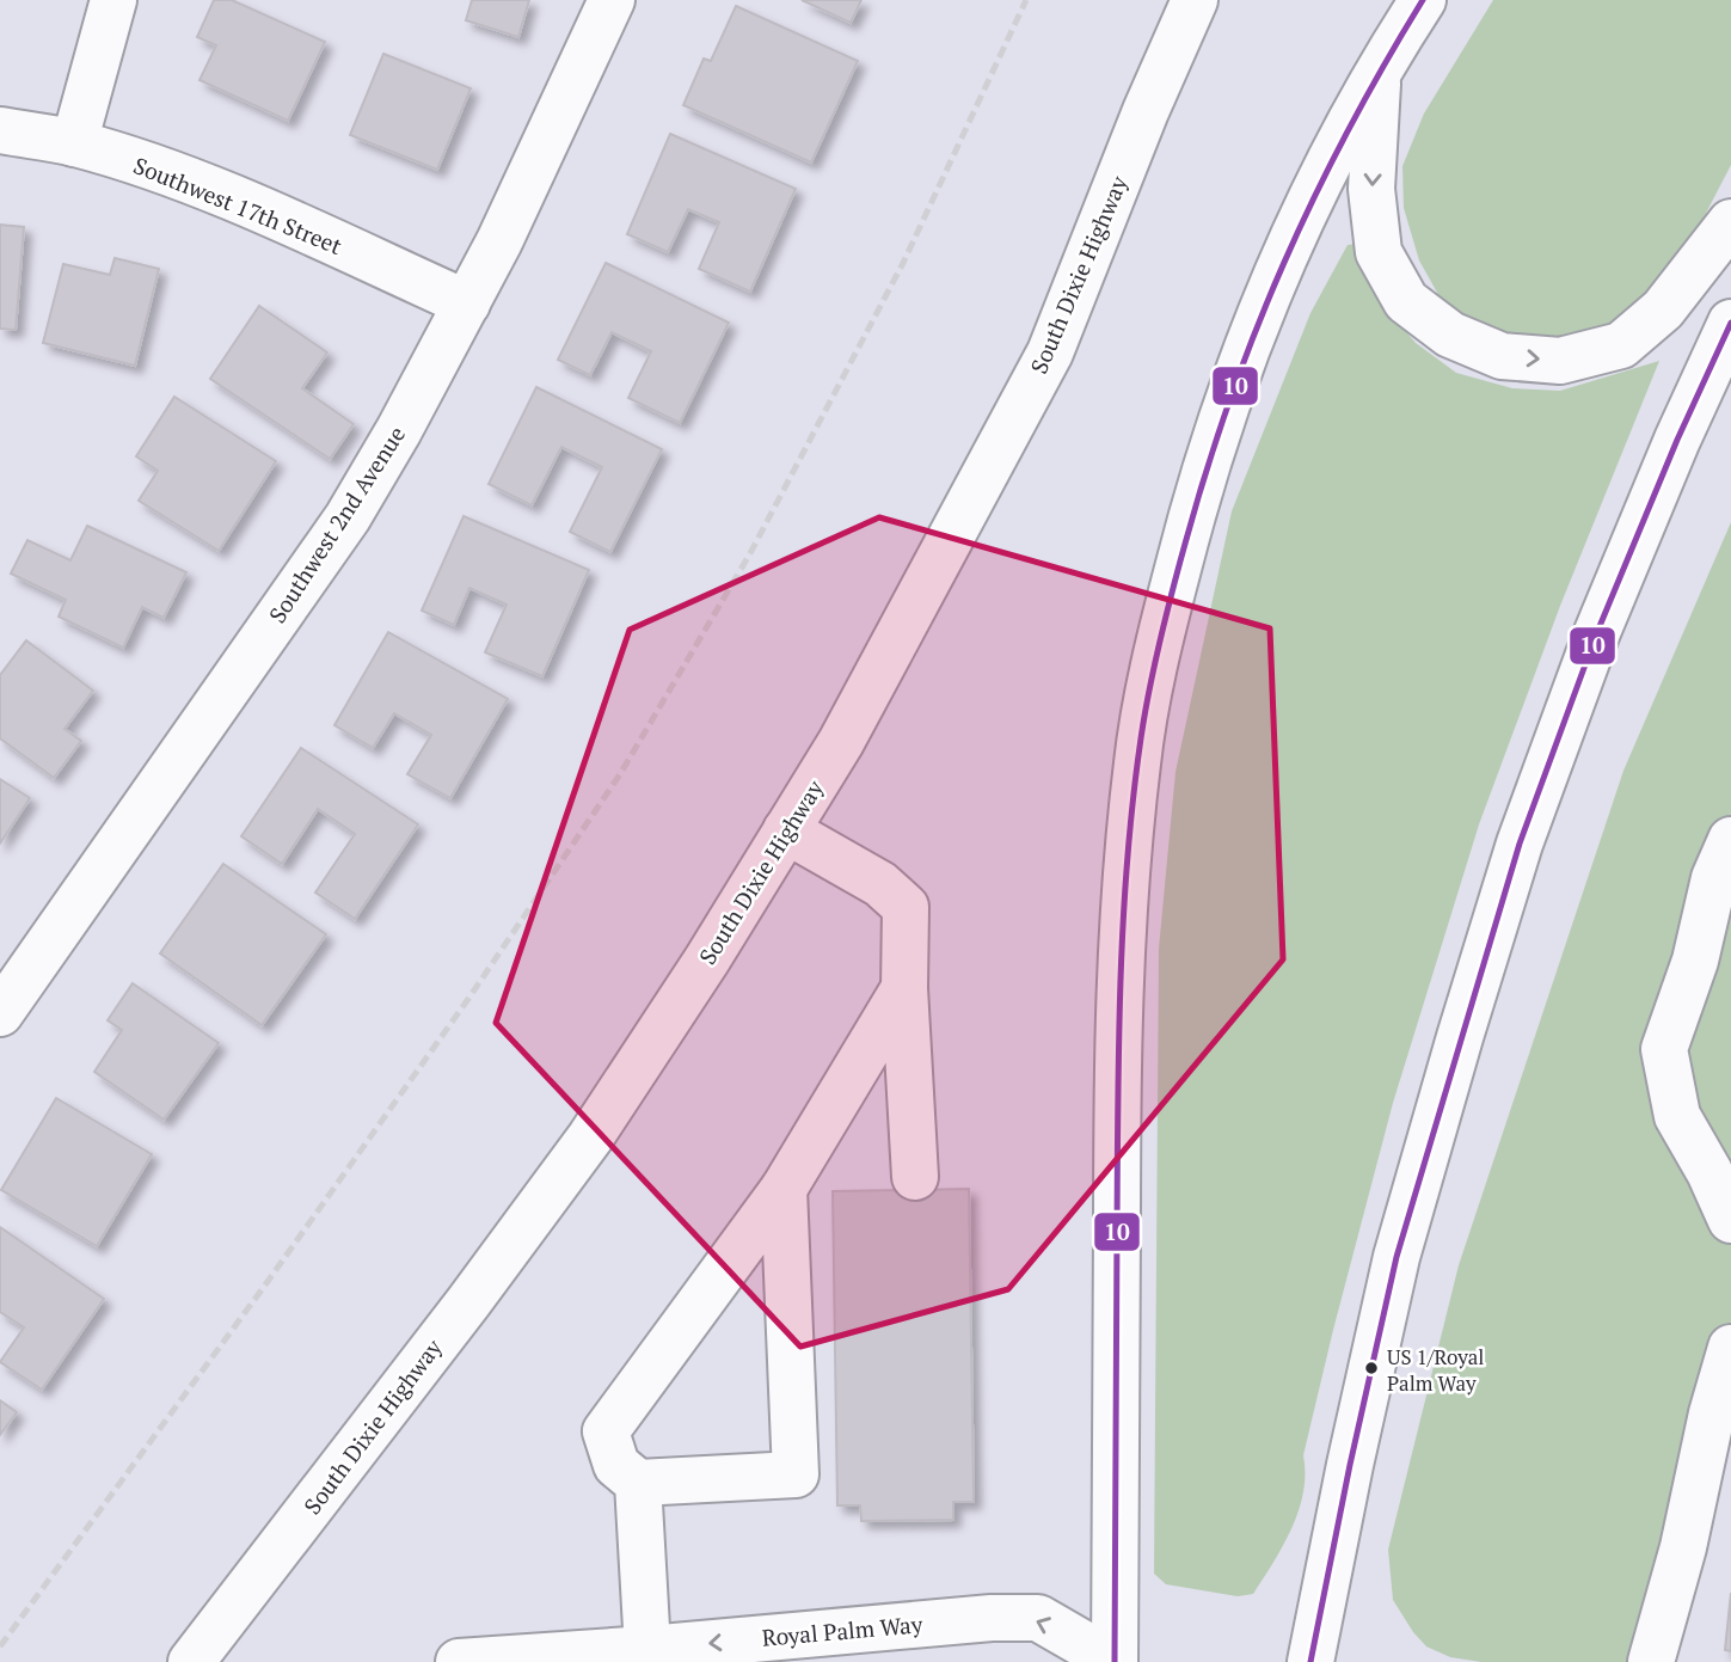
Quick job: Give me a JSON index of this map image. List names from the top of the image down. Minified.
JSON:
{"streets":{"main road":["Southwest 17th Street","South Dixie Highway","Southwest 2nd Avenue","Royal Palm Way"]},"crossings":[["Southwest 17th Street","Southwest 2nd Avenue"]],"one_way":["Royal Palm Way"],"places":["US 1/Royal Palm Way"],"lines":["transit line 10"]}
